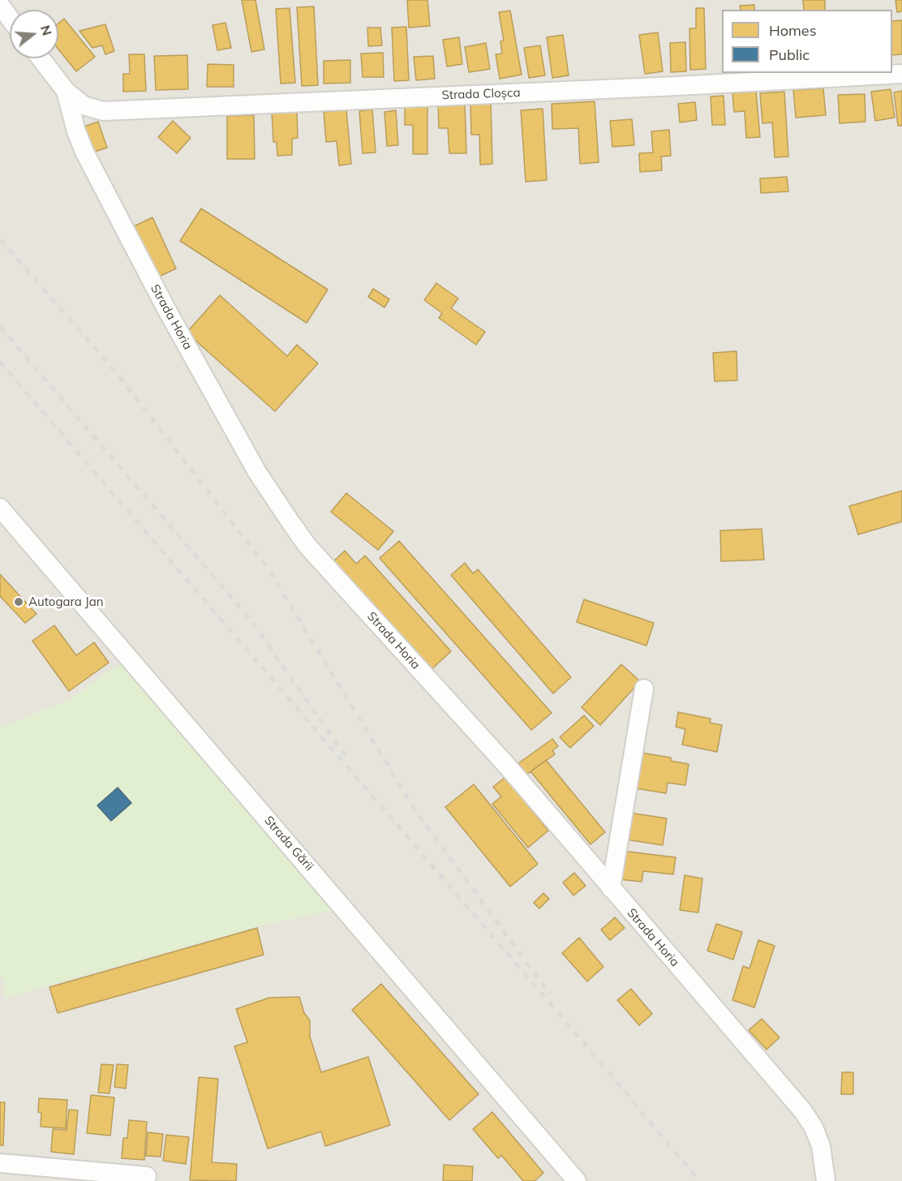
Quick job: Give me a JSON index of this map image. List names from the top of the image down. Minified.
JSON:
{"streets":{"street":["Strada Cloșca","Strada Horia","Strada Gării"]},"crossings":[["Strada Cloșca","Strada Horia"]],"places":["Autogara Jan"],"legend":["Homes","Public"],"north":"right"}
